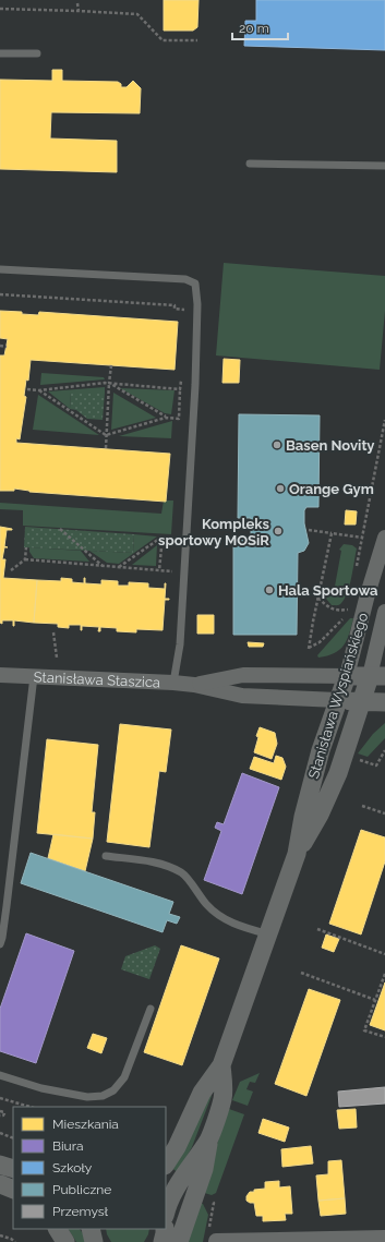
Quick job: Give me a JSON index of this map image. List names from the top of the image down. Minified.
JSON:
{"streets":{"street":["Stanisława Staszica","Stanisława Wyspiańskiego"]},"crossings":[["Stanisława Staszica","Stanisława Wyspiańskiego"]],"places":["Basen Novity","Orange Gym","Kompleks sportowy MOSiR","Hala Sportowa"],"legend":["Mieszkania","Biura","Szkoły","Publiczne","Przemysł"],"scale_bar":"20 m"}
